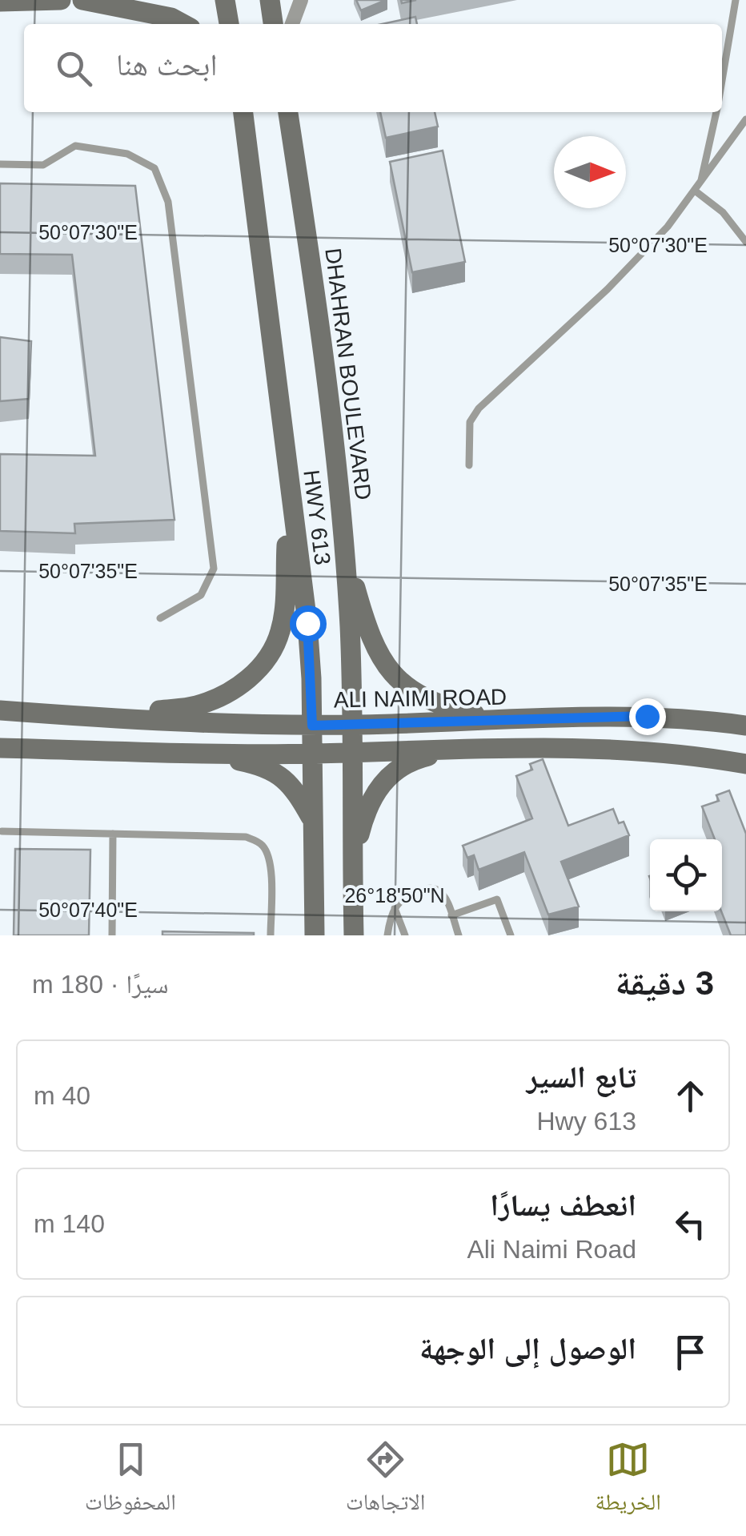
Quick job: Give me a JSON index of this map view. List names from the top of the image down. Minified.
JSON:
{"streets":{"main road":["DHAHRAN BOULEVARD","HWY 613","ALI NAIMI ROAD"]},"crossings":[["DHAHRAN BOULEVARD","ALI NAIMI ROAD"],["HWY 613","ALI NAIMI ROAD"]],"north":"right","page":{"search":"ابحث هنا","heading":["3 دقيقة","سيرًا · 180 m"],"list":[["تابع السير","Hwy 613","40 m"],["انعطف يسارًا","Ali Naimi Road","140 m"],"الوصول إلى الوجهة"],"nav":["الخريطة","الاتجاهات","المحفوظات"]},"coordinates":["50°07'30\"E","50°07'35\"E","26°18'50\"N","50°07'40\"E"]}
